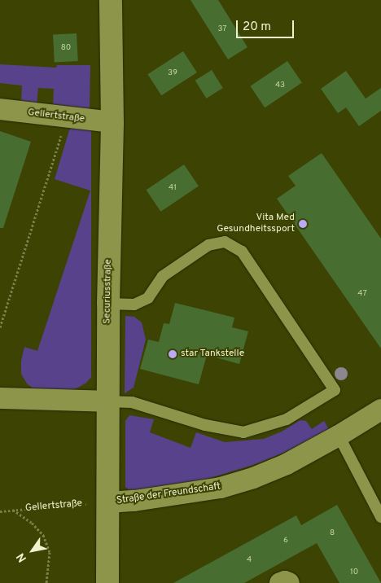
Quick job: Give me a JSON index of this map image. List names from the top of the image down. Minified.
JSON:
{"streets":{"street":["Gellertstraße","Securiusstraße","Straße der Freundschaft"]},"crossings":[["Gellertstraße","Securiusstraße"],["Gellertstraße","Straße der Freundschaft"],["Securiusstraße","Straße der Freundschaft"]],"places":["Vita Med Gesundheitssport","star Tankstelle"],"house_numbers":["37","80","39","43","41","47","8","6","4","10"],"scale_bar":"20 m","north":"bottom left"}
